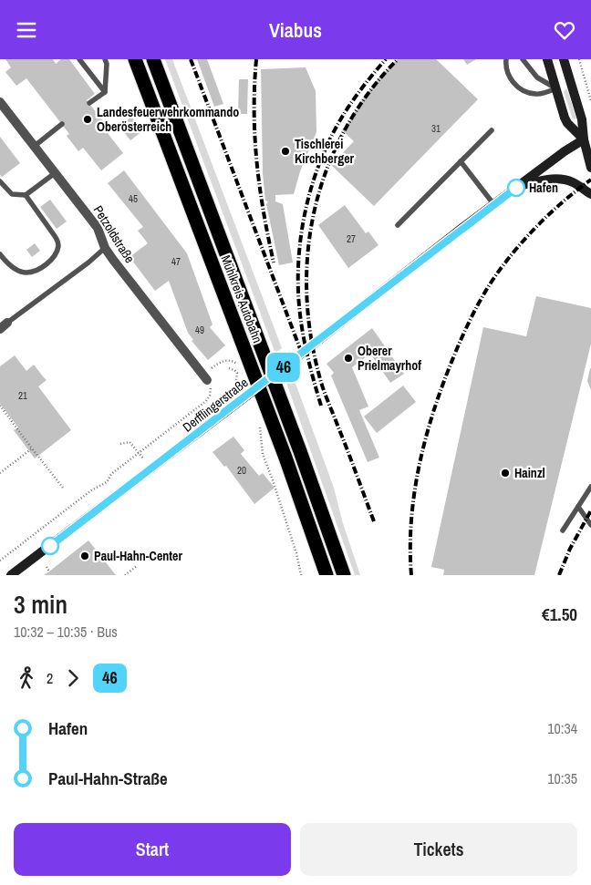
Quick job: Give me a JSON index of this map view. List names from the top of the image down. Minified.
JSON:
{"streets":{"highway":["Mühlkreis Autobahn"],"street":["Petzoldstraße","Derfflingerstraße"]},"places":["Landesfeuerwehrkommando Oberösterreich","Tischlerei Kirchberger","Hafen","Oberer Prielmayrhof","Hainzl","Paul-Hahn-Center"],"lines":["bus line 46"],"house_numbers":["31","45","27","47","49","21","20"],"page":{"header":"Viabus","on_map":"46","heading":["3 min","10:32 – 10:35 · Bus","€1.50"],"legs":["2","46"],"list":[{"name":"Hafen","value":"10:34"},{"name":"Paul-Hahn-Straße","value":"10:35"}],"buttons":["Start","Tickets"]}}
